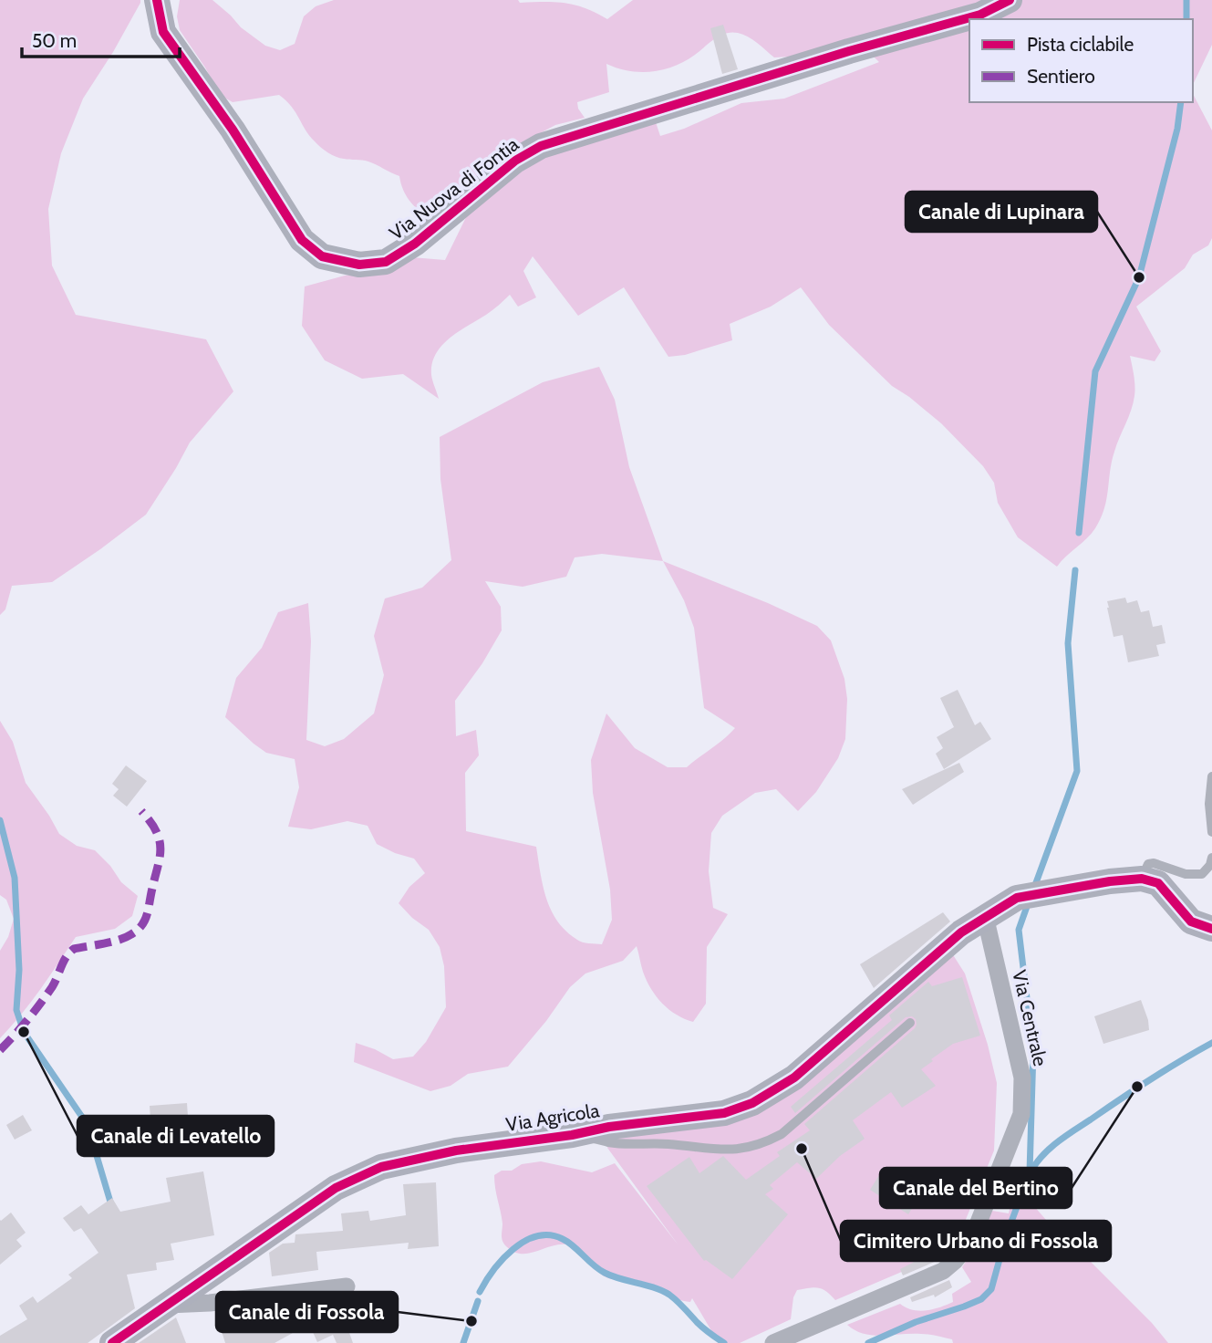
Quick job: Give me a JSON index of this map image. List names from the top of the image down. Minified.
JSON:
{"streets":{"street":["Via Nuova di Fontia","Via Centrale","Via Agricola"]},"crossings":[["Via Centrale","Via Agricola"]],"places":["Canale di Lupinara","Canale di Levatello","Canale del Bertino","Cimitero Urbano di Fossola","Canale di Fossola"],"legend":["Pista ciclabile","Sentiero"],"scale_bar":"50 m"}
